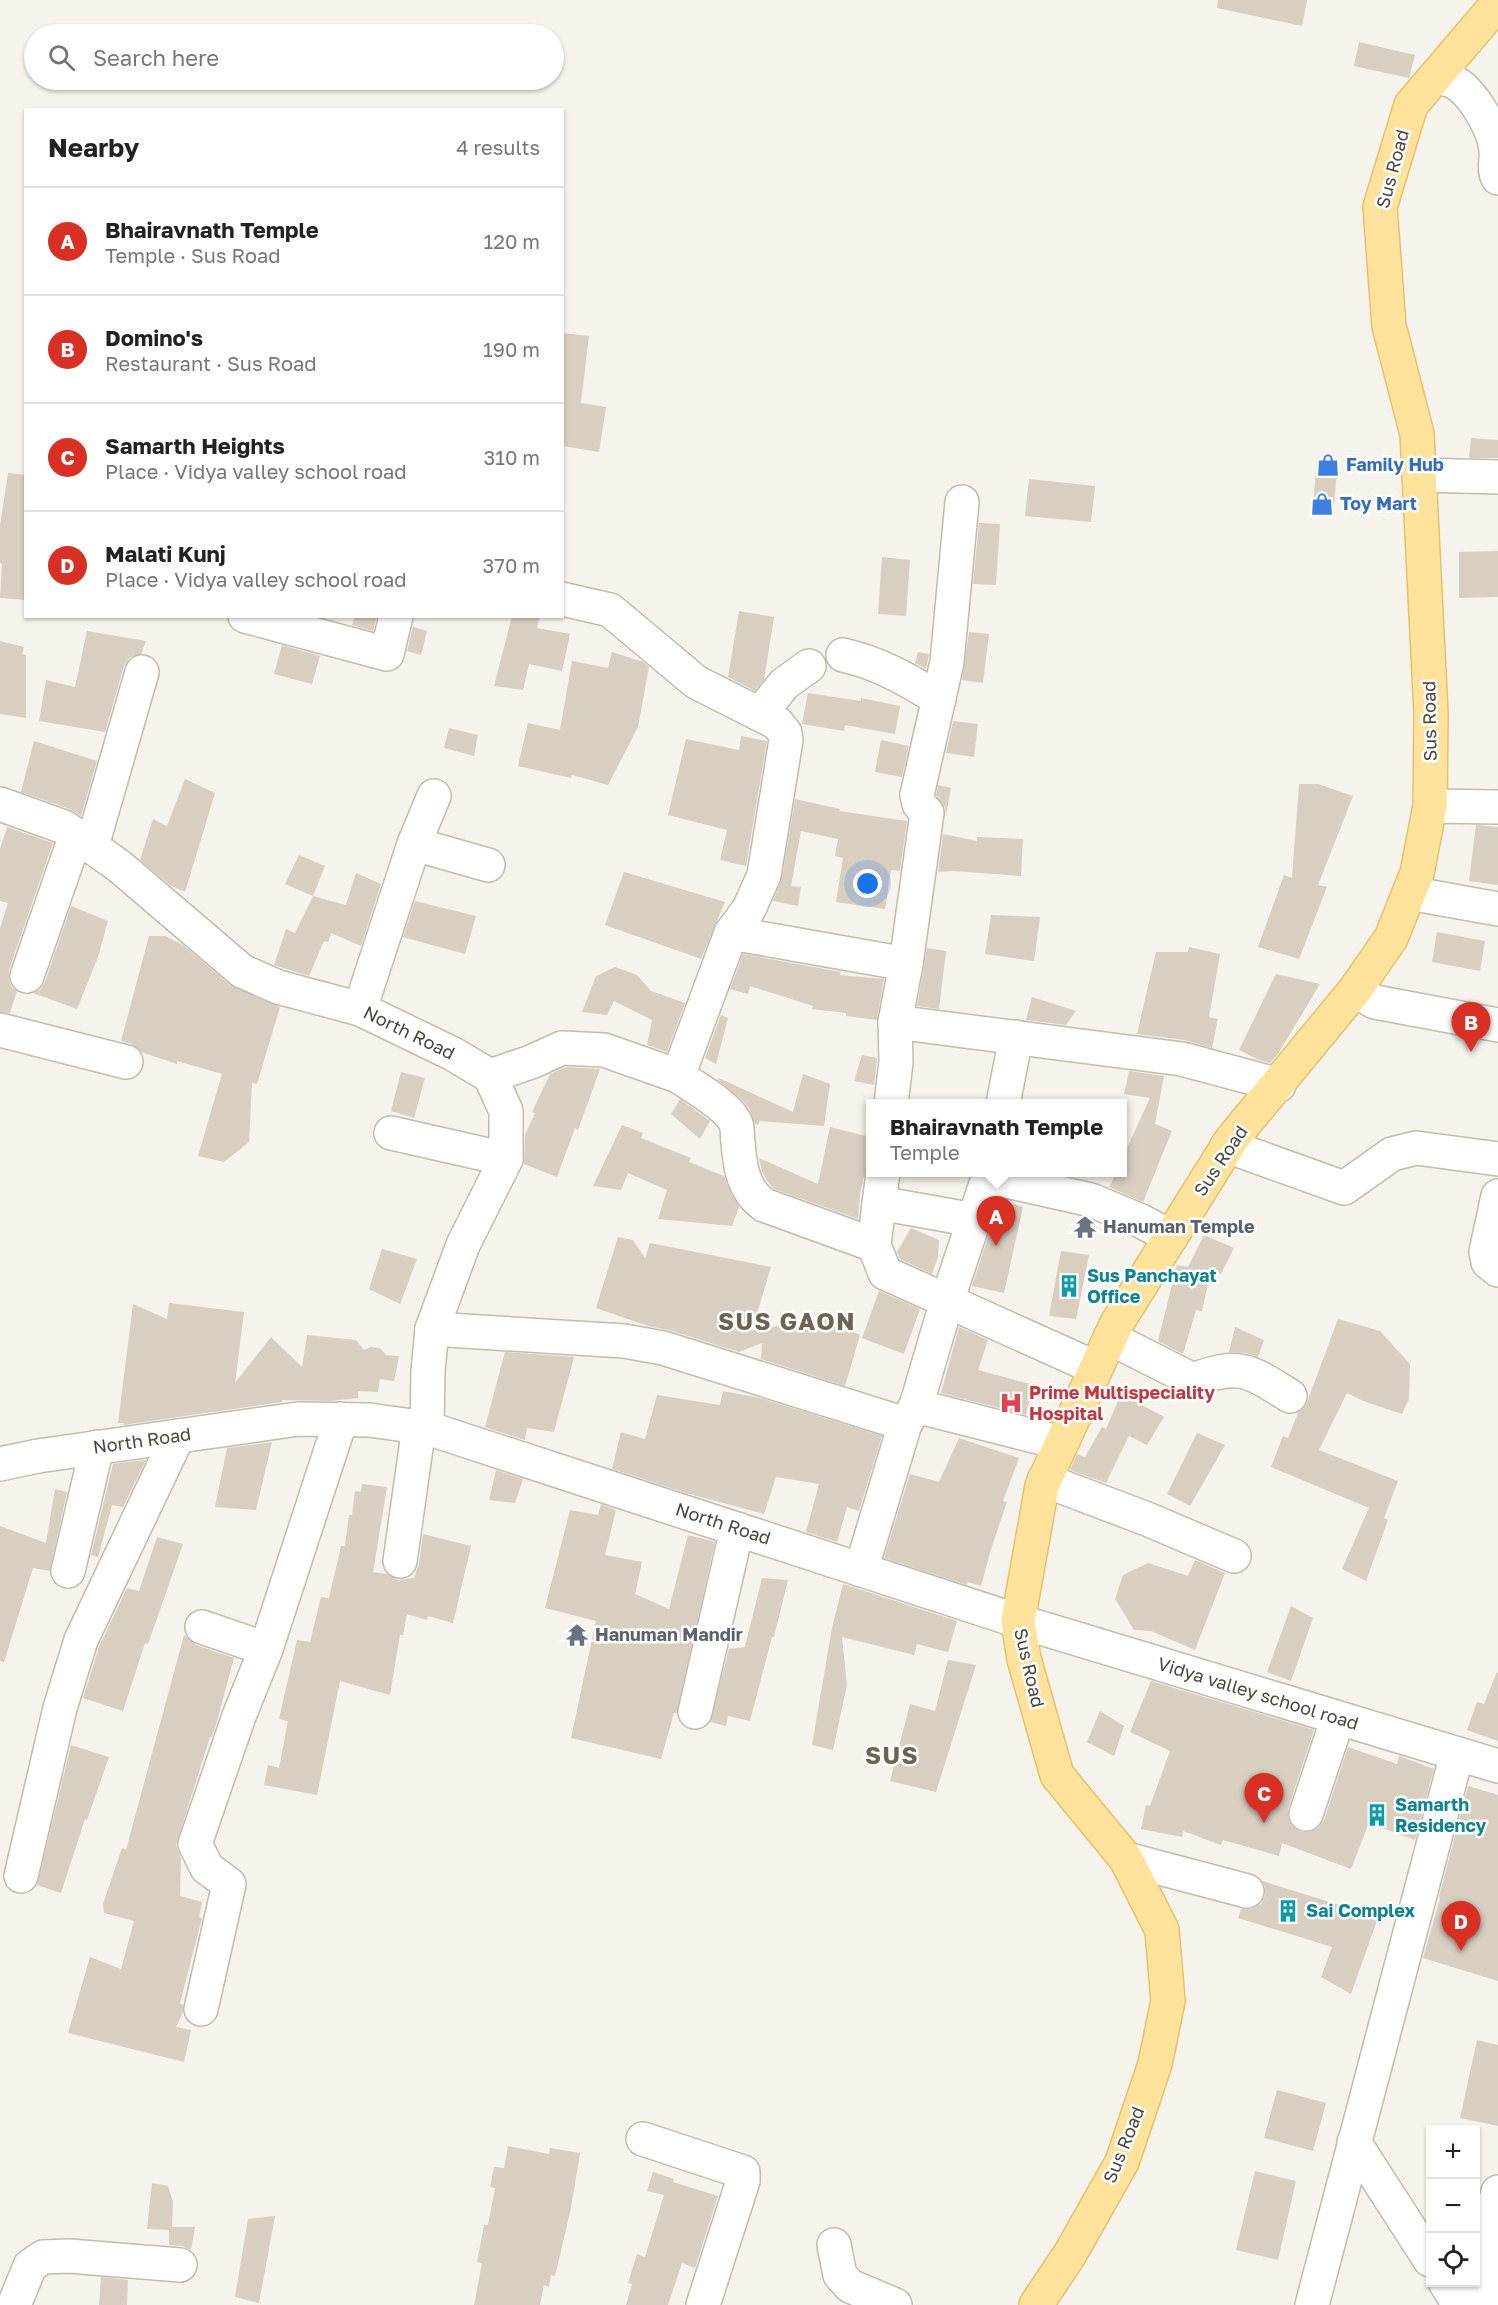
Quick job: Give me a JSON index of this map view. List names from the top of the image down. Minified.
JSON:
{"streets":{"main road":["Sus Road"],"street":["North Road","Vidya valley school road"]},"crossings":[["Sus Road","North Road"],["Sus Road","Vidya valley school road"],["North Road","Vidya valley school road"]],"districts":["SUS GAON","SUS"],"places":{"shop":["Family Hub","Toy Mart"],"temple":["Hanuman Temple","Hanuman Mandir"],"building":["Sus Panchayat Office","Samarth Residency","Sai Complex"],"hospital":["Prime Multispeciality Hospital"]},"page":{"search":"Search here","heading":["Nearby","4 results"],"list":[{"mark":"A","name":"Bhairavnath Temple","note":"Temple · Sus Road","value":"120 m"},{"mark":"B","name":"Domino's","note":"Restaurant · Sus Road","value":"190 m"},{"mark":"C","name":"Samarth Heights","note":"Place · Vidya valley school road","value":"310 m"},{"mark":"D","name":"Malati Kunj","note":"Place · Vidya valley school road","value":"370 m"}],"pins":["B","A","C","D"],"popup":["Bhairavnath Temple","Temple"],"map_buttons":["+","−"]}}
